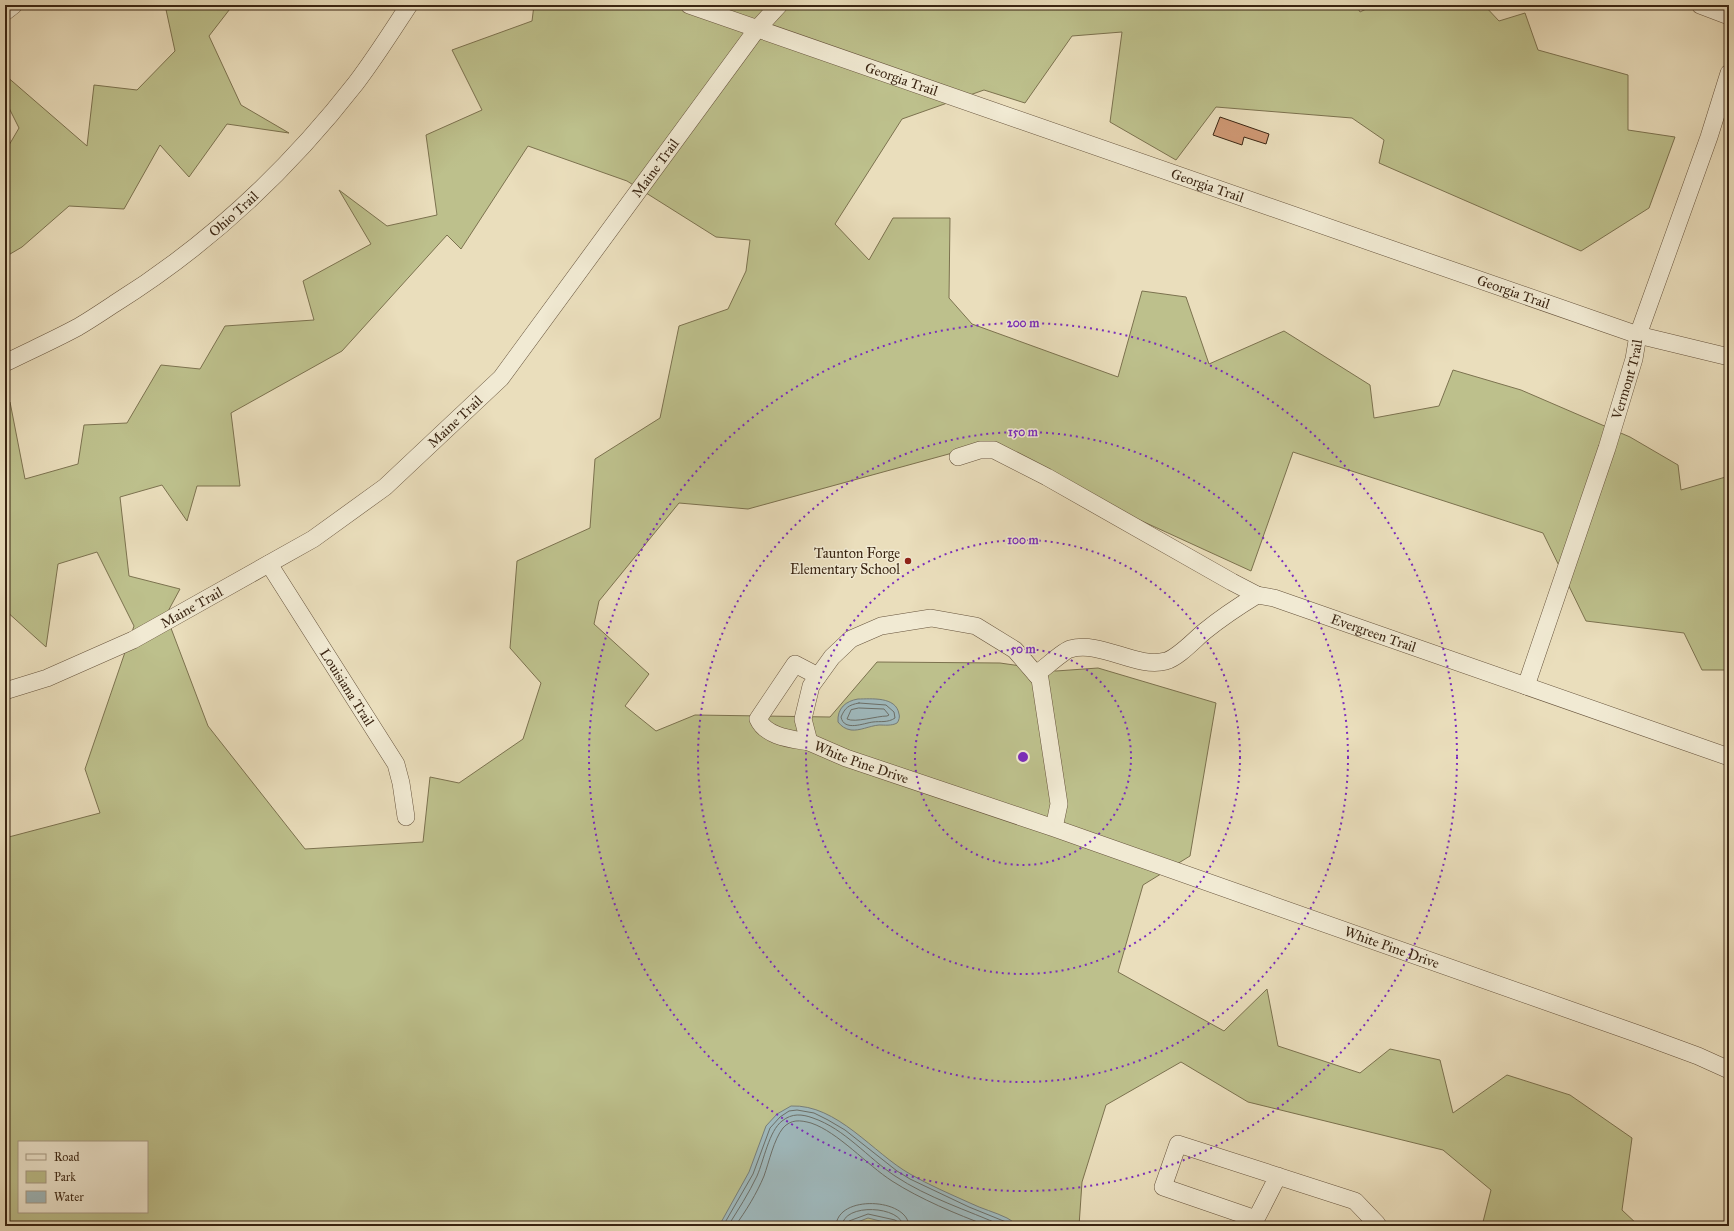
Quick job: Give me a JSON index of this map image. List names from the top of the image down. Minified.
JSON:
{"streets":{"street":["Georgia Trail","Maine Trail","Ohio Trail","Vermont Trail","Evergreen Trail","Louisiana Trail","White Pine Drive"]},"crossings":[["Georgia Trail","Maine Trail"],["Georgia Trail","Vermont Trail"],["Maine Trail","Louisiana Trail"],["Vermont Trail","Evergreen Trail"]],"places":["Taunton Forge Elementary School"],"legend":["Road","Park","Water"],"rings":["200 m","150 m","100 m","50 m"]}
